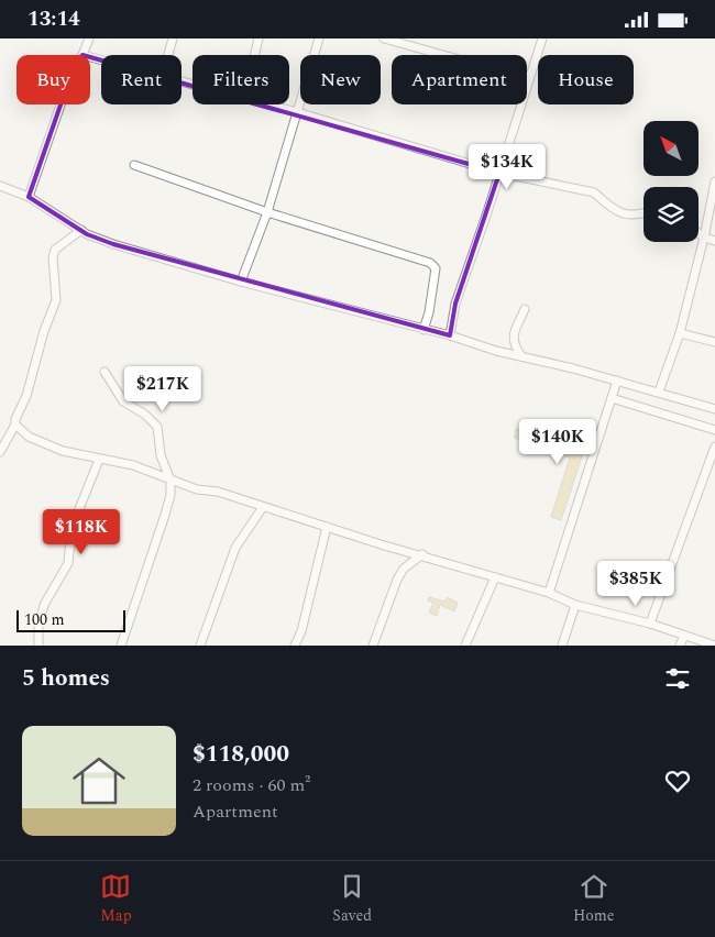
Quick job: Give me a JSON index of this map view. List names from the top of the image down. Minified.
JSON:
{"scale_bar":"100 m","north":"top left","page":{"status":"13:14","chip":["Buy","Rent","Filters","New","Apartment","House"],"price":["$134K","$217K","$140K","$118K","$385K"],"scale":"100 m","heading":"5 homes","list":[{"name":"$118,000","note":"2 rooms · 60 m² · Apartment"}],"tabs":["Map","Saved","Home"]}}
